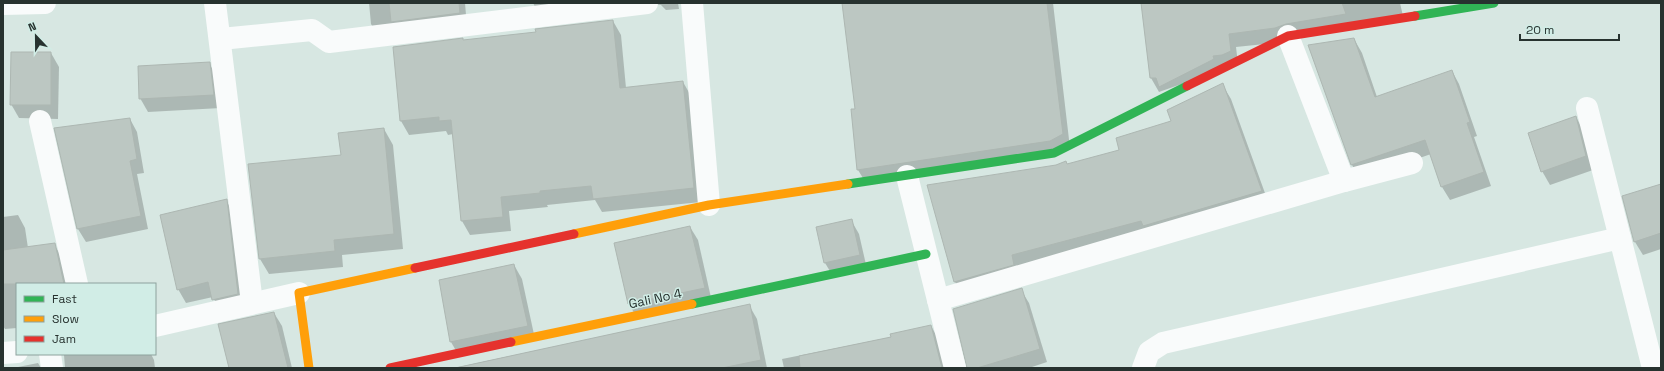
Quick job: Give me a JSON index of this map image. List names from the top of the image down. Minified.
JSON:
{"streets":{"street":["Gali No 4"]},"legend":["Fast","Slow","Jam"],"scale_bar":"20 m","north":"top"}
